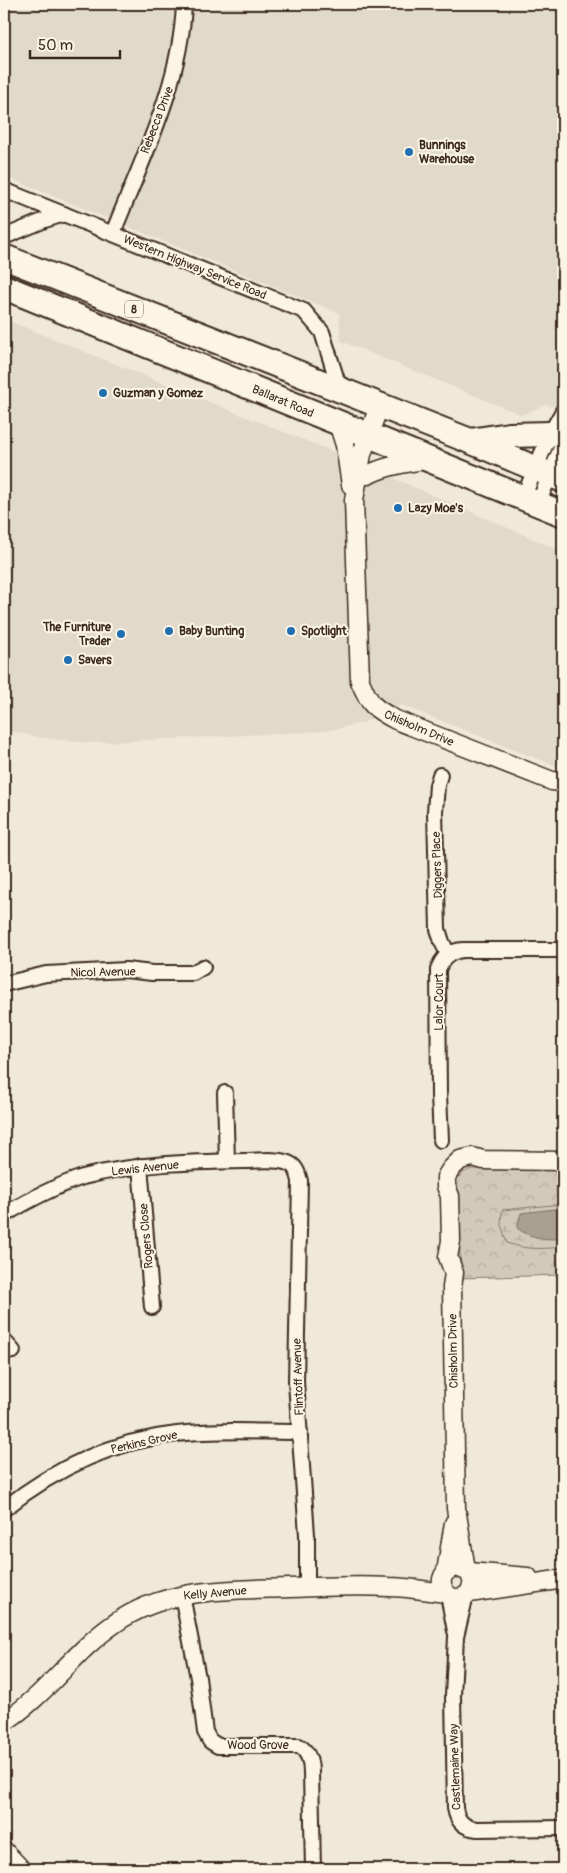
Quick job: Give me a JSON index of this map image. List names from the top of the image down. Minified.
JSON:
{"streets":{"highway":["8","Ballarat Road"],"street":["Rebecca Drive","Western Highway Service Road","Chisholm Drive","Diggers Place","Nicol Avenue","Lalor Court","Lewis Avenue","Rogers Close","Flintoff Avenue","Perkins Grove","Kelly Avenue","Wood Grove","Castlemaine Way"]},"crossings":[["Rebecca Drive","Western Highway Service Road"],["Western Highway Service Road","8"],["8","Chisholm Drive"],["Ballarat Road","Chisholm Drive"],["Chisholm Drive","Kelly Avenue"],["Chisholm Drive","Castlemaine Way"],["Diggers Place","Lalor Court"],["Lewis Avenue","Rogers Close"],["Lewis Avenue","Flintoff Avenue"],["Flintoff Avenue","Perkins Grove"],["Flintoff Avenue","Kelly Avenue"],["Kelly Avenue","Wood Grove"],["Kelly Avenue","Castlemaine Way"]],"places":["Bunnings Warehouse","Guzman y Gomez","Lazy Moe's","Baby Bunting","Spotlight","The Furniture Trader","Savers"],"scale_bar":"50 m"}
